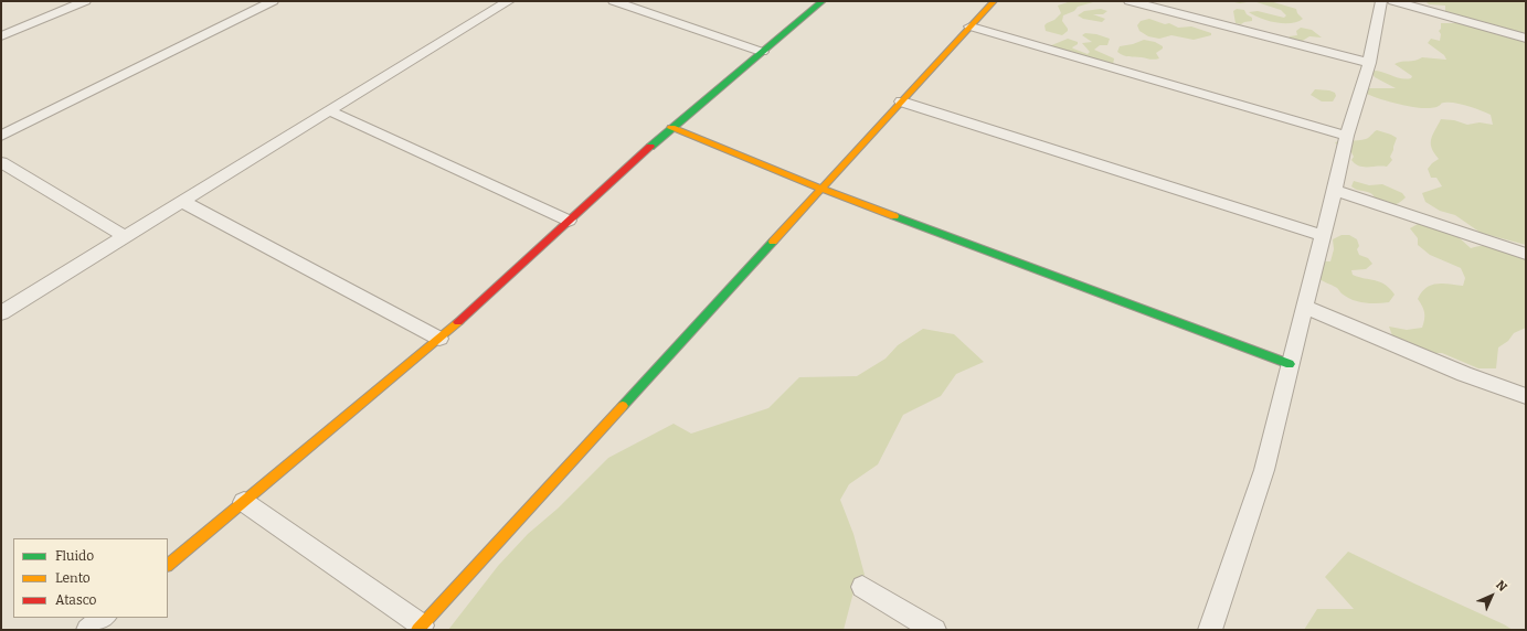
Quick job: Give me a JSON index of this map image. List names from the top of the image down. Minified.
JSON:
{"legend":["Fluido","Lento","Atasco"],"north":"top right"}
